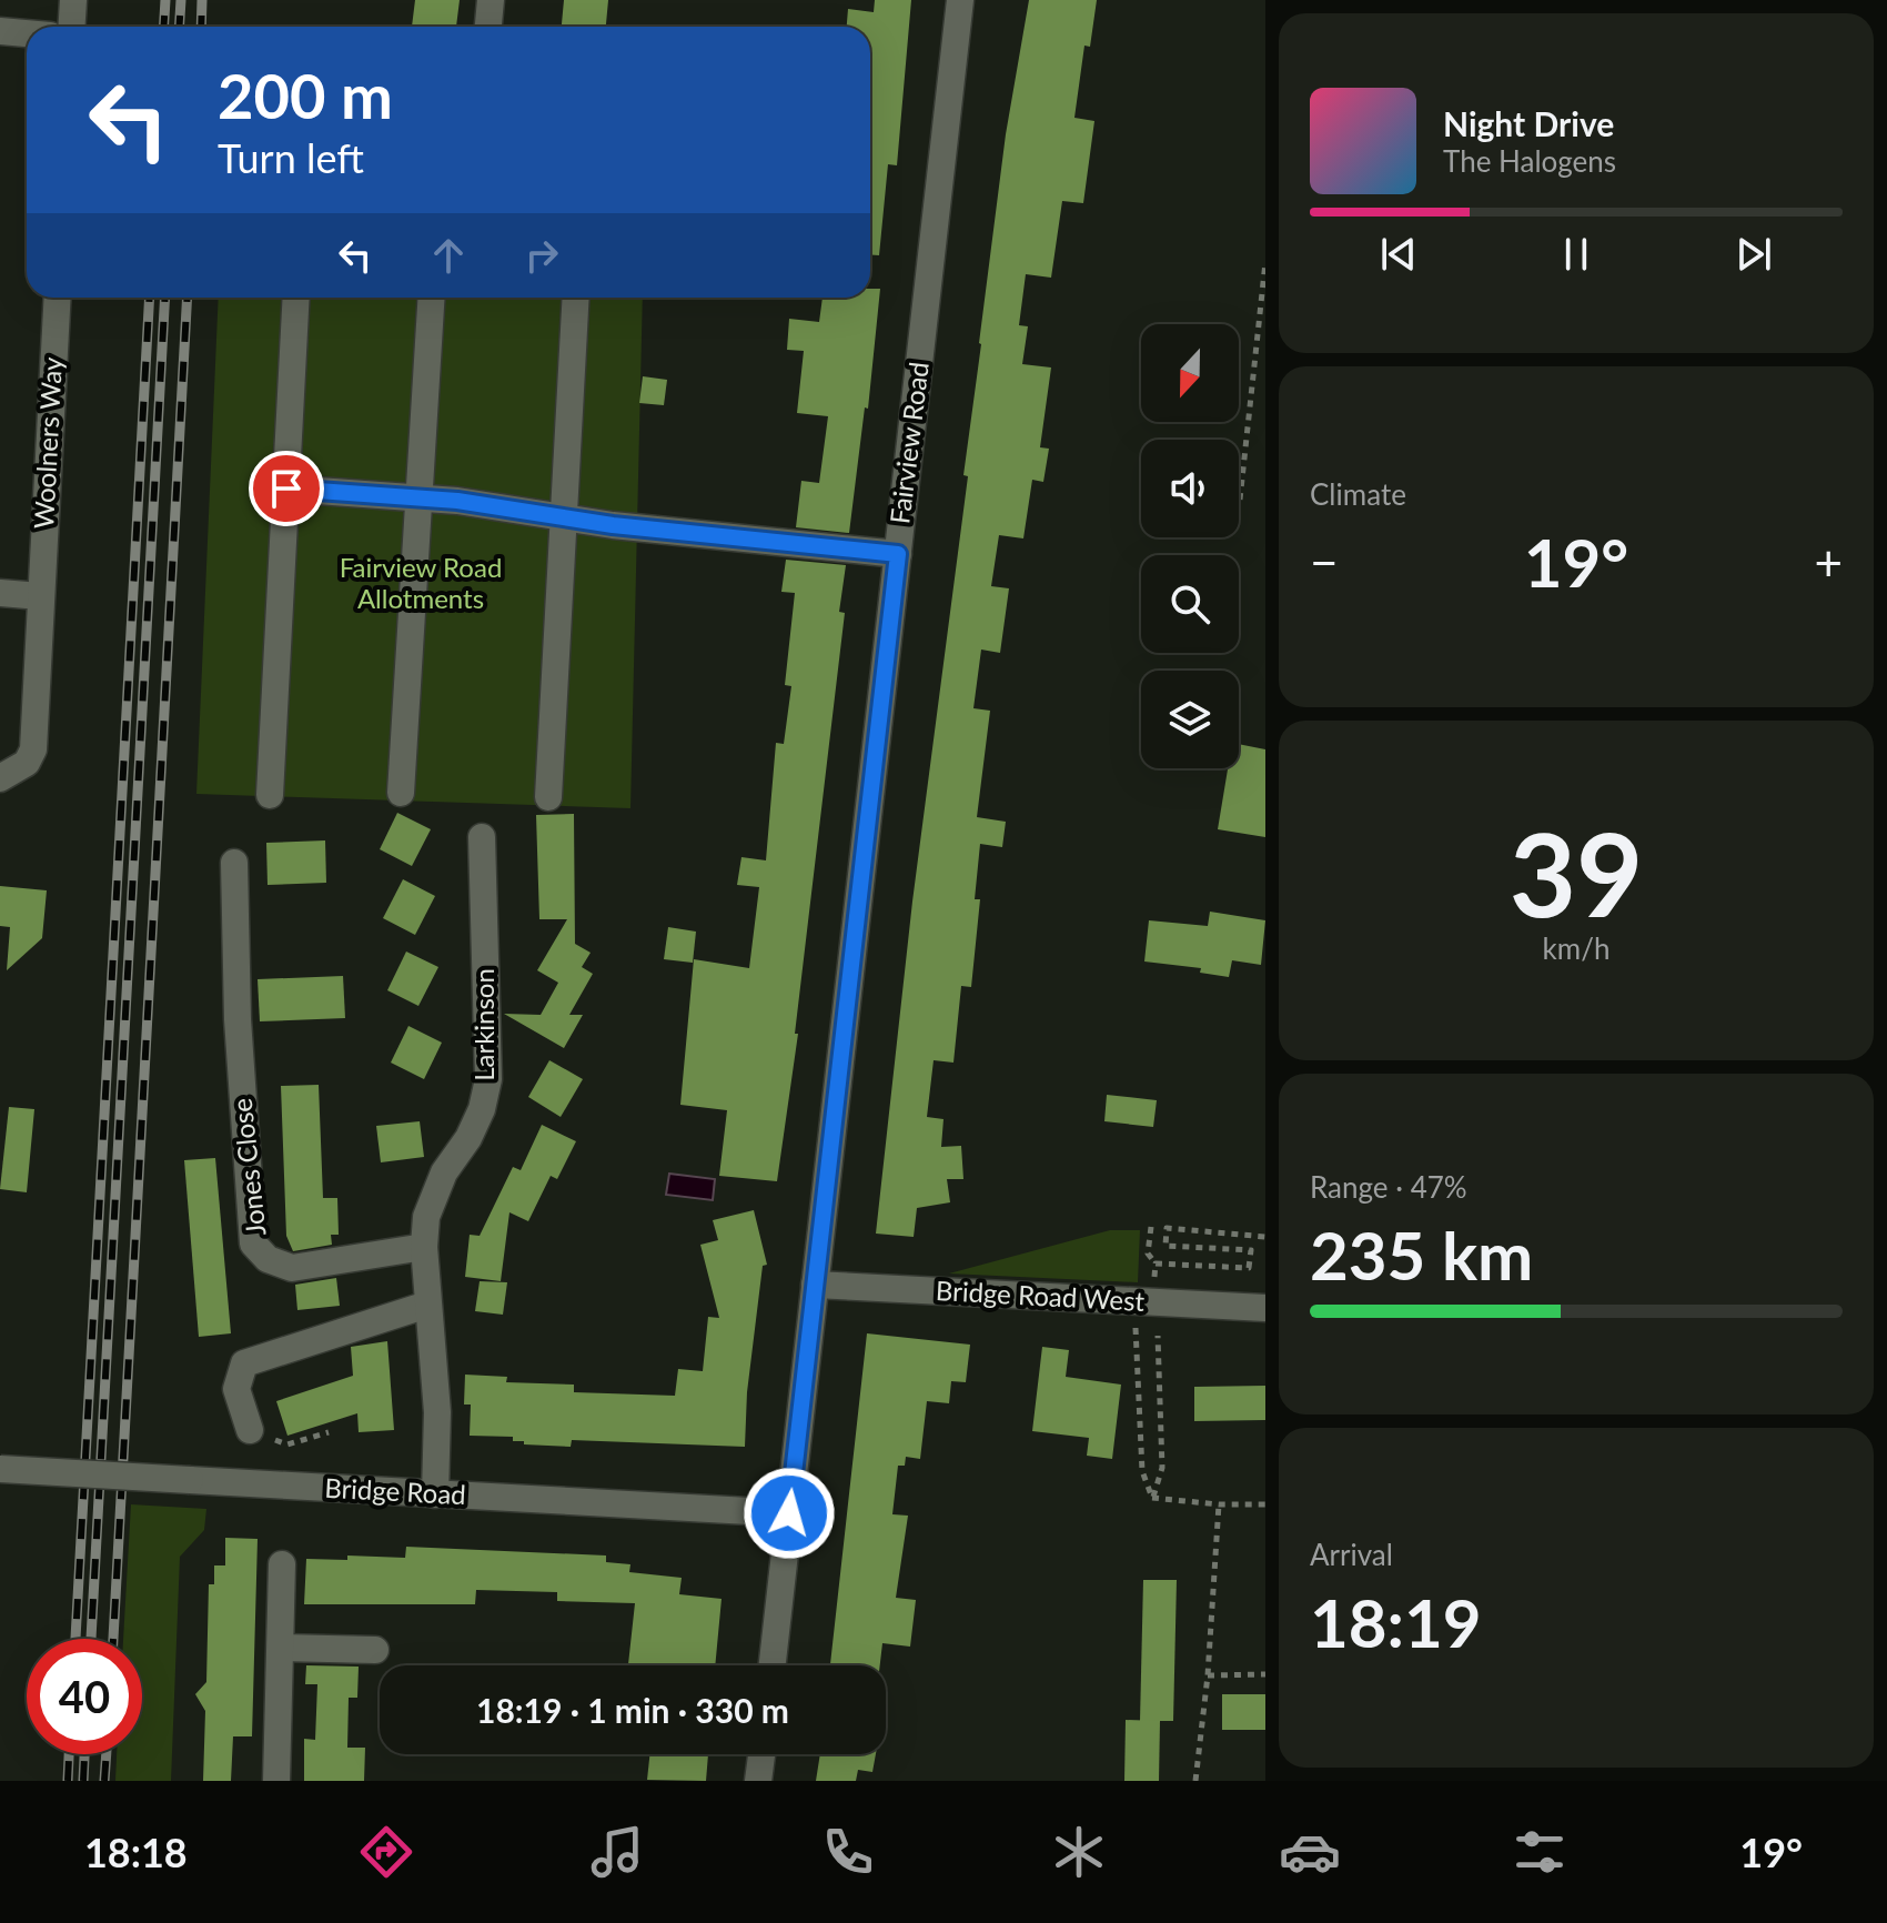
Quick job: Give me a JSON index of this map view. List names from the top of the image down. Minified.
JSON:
{"streets":{"street":["Woolners Way","Fairview Road","Larkinson","Jones Close","Bridge Road West","Bridge Road"]},"crossings":[["Fairview Road","Bridge Road West"],["Fairview Road","Bridge Road"],["Larkinson","Jones Close"],["Larkinson","Bridge Road"]],"parks":["Fairview Road Allotments"],"north":"bottom","page":{"turn":["200 m","Turn left"],"song":["Night Drive","The Halogens"],"tile":["Climate",["39","km/h"],["Range · 47%","235 km"],["Arrival","18:19"]],"heat":["−","19°","+"],"limit":"40","trip":"18:19 · 1 min · 330 m","tabs":["18:18","19°"]}}
